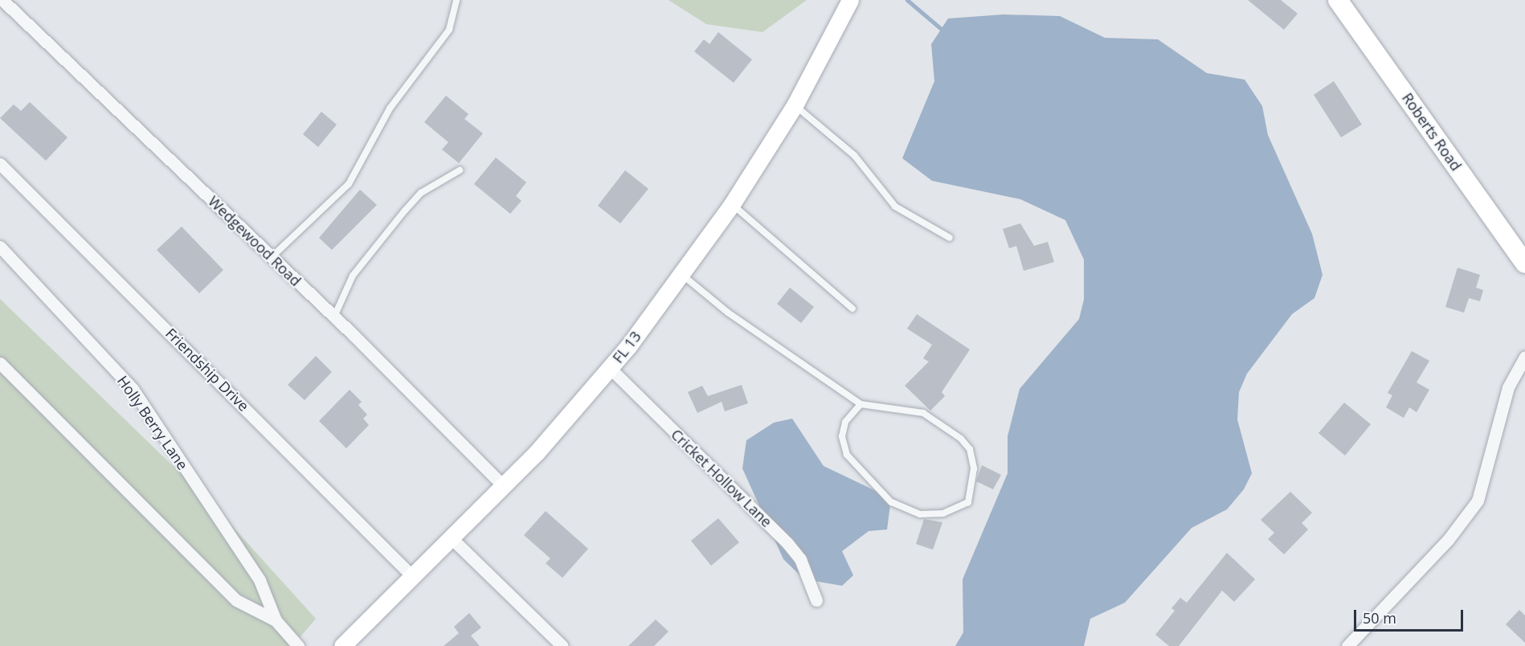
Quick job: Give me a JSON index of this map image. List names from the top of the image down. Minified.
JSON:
{"streets":{"main road":["Roberts Road","FL 13"],"street":["Wedgewood Road","Friendship Drive","Holly Berry Lane","Cricket Hollow Lane"]},"crossings":[["Wedgewood Road","FL 13"],["FL 13","Friendship Drive"],["FL 13","Cricket Hollow Lane"]],"scale_bar":"50 m"}
